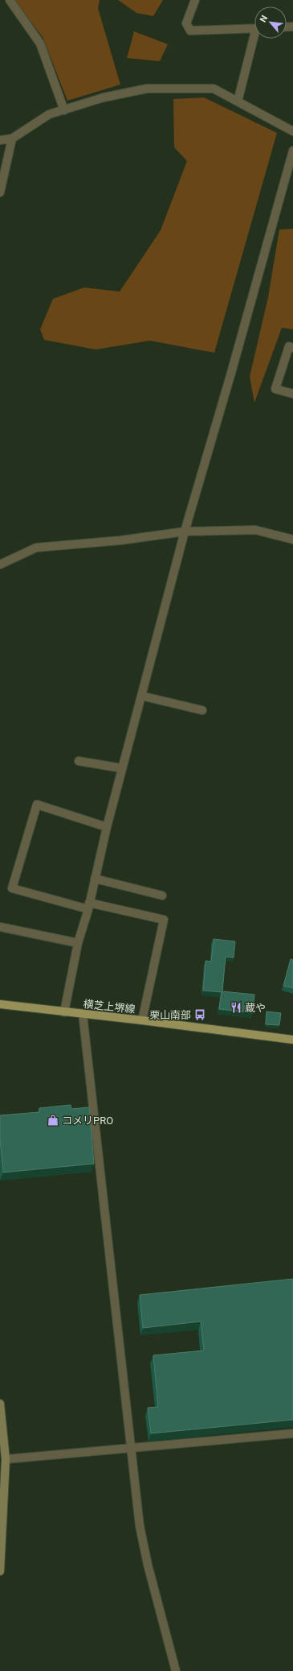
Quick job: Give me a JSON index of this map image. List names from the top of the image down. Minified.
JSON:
{"streets":{"main road":["横芝上堺線"]},"places":{"restaurant":["蔵や"],"bus stop":["栗山南部"],"shop":["コメリPRO"]},"north":"top left"}
